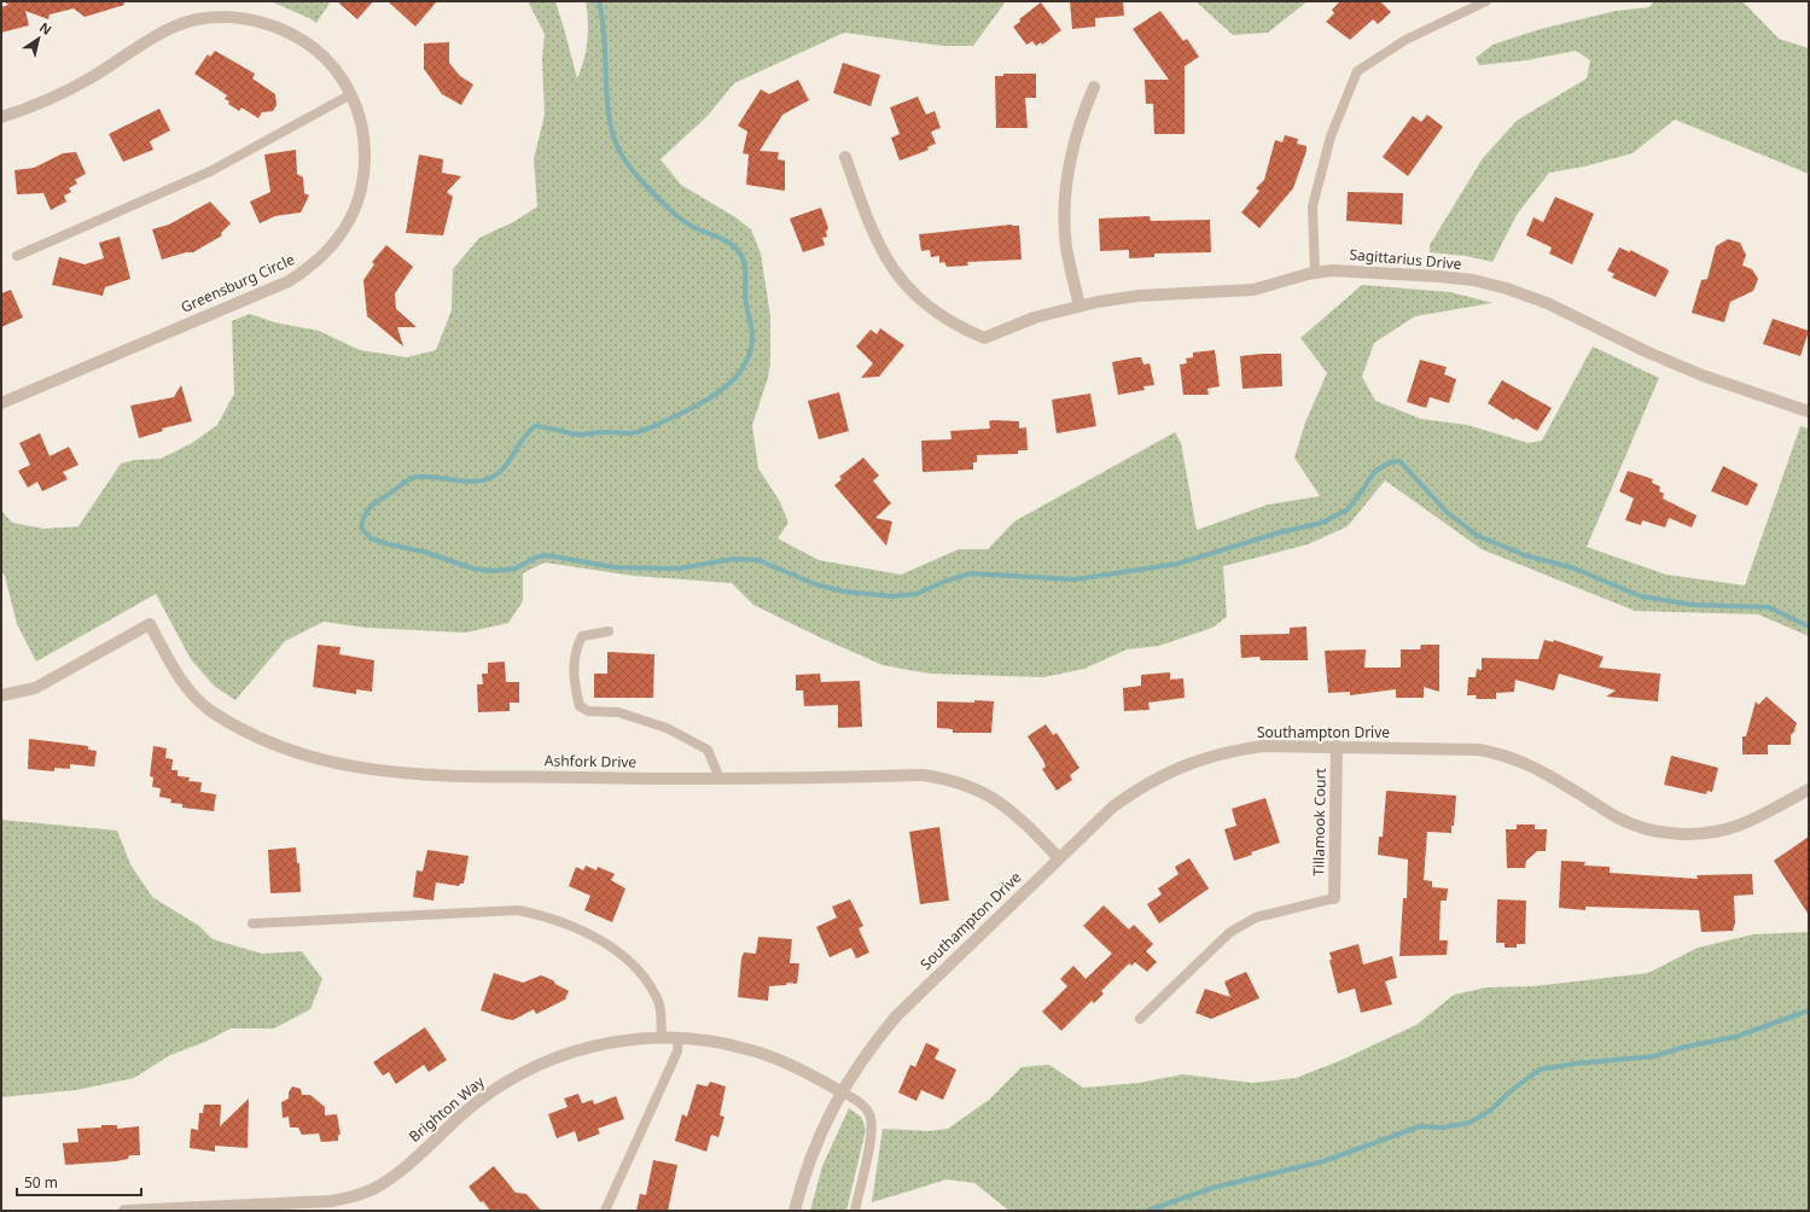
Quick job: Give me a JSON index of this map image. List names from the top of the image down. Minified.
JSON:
{"streets":{"street":["Sagittarius Drive","Greensburg Circle","Southampton Drive","Ashfork Drive","Tillamook Court","Brighton Way"]},"crossings":[["Southampton Drive","Ashfork Drive"],["Southampton Drive","Tillamook Court"],["Southampton Drive","Brighton Way"]],"scale_bar":"50 m","north":"top right"}
